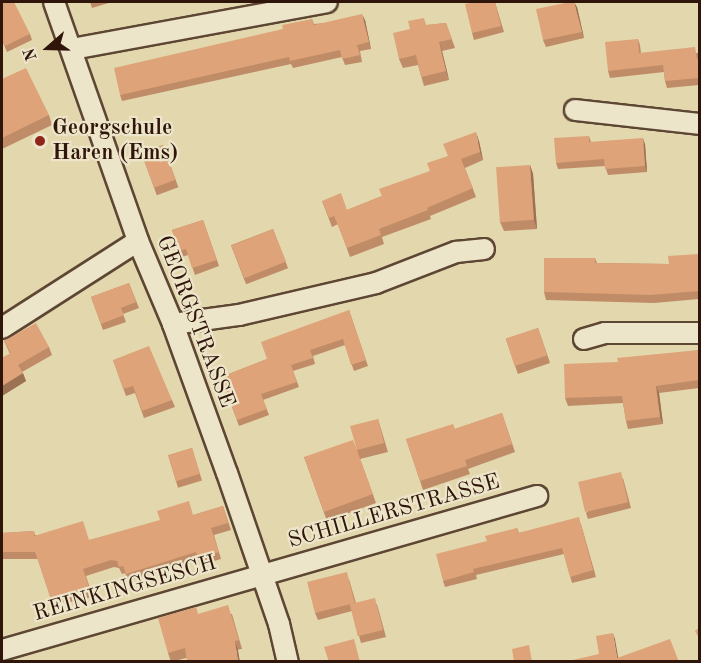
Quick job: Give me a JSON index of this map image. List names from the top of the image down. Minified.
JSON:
{"streets":{"street":["GEORGSTRASSE","SCHILLERSTRASSE","REINKINGSESCH"]},"crossings":[["GEORGSTRASSE","SCHILLERSTRASSE"],["GEORGSTRASSE","REINKINGSESCH"],["SCHILLERSTRASSE","REINKINGSESCH"]],"places":["Georgschule Haren (Ems)"],"north":"left"}
